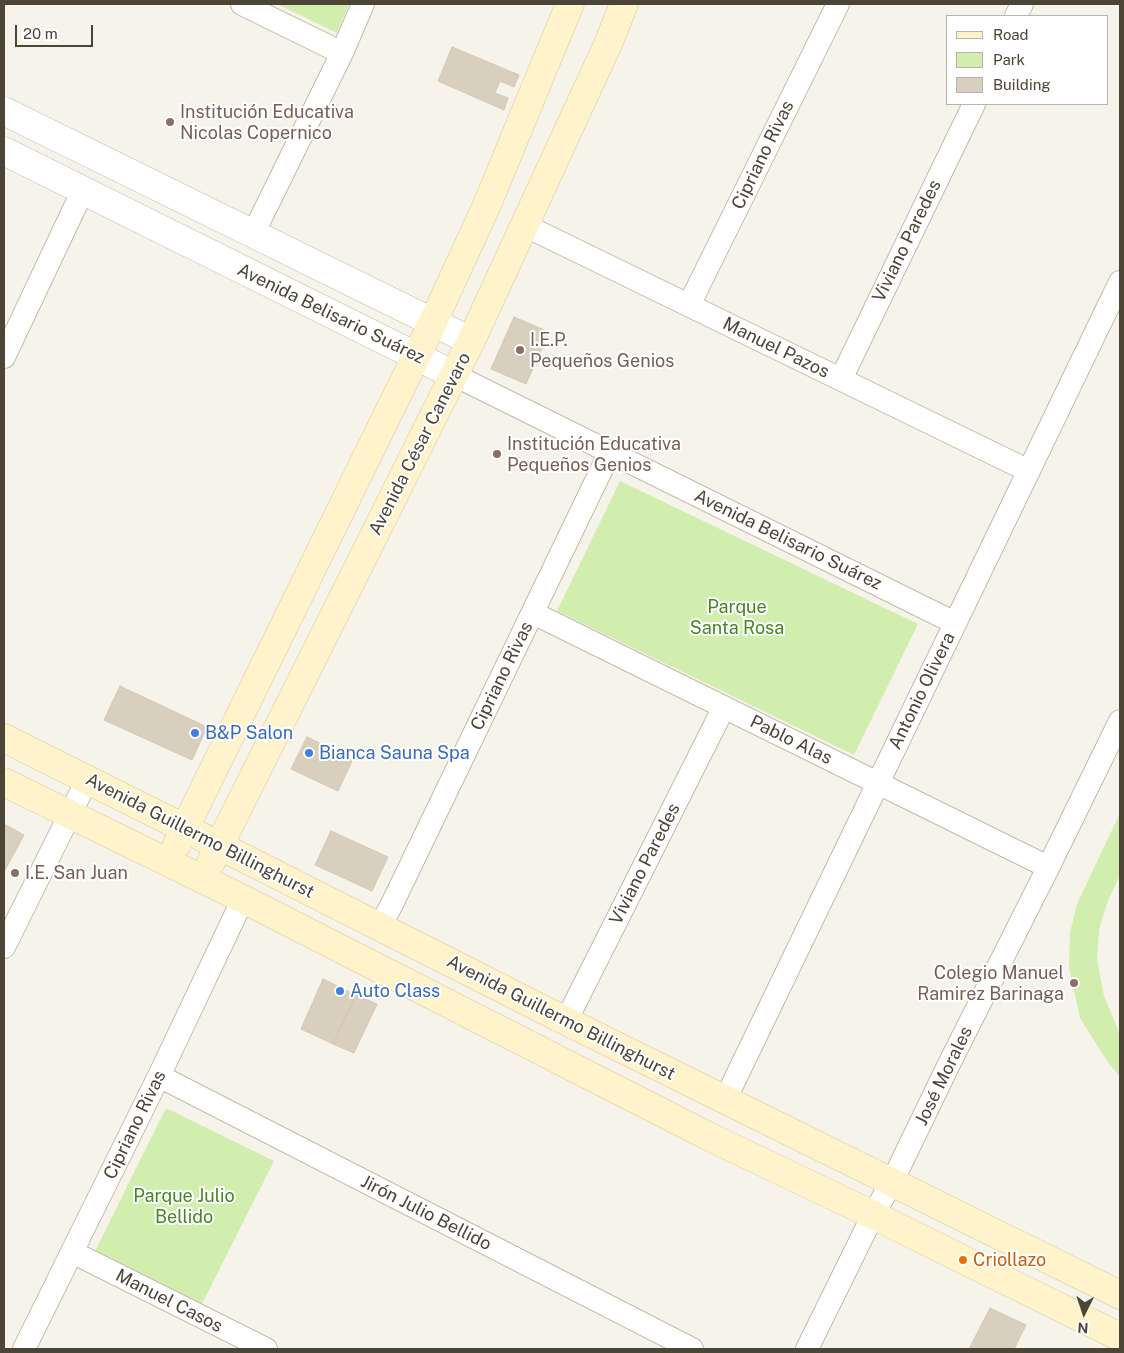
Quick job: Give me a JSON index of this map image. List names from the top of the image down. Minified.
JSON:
{"streets":{"main road":["Avenida César Canevaro","Avenida Guillermo Billinghurst"],"street":["Cipriano Rivas","Viviano Paredes","Avenida Belisario Suárez","Manuel Pazos","Antonio Olivera","Pablo Alas","José Morales","Jirón Julio Bellido","Manuel Casos"]},"crossings":[["Cipriano Rivas","Avenida Belisario Suárez"],["Cipriano Rivas","Manuel Pazos"],["Cipriano Rivas","Pablo Alas"],["Cipriano Rivas","Avenida Guillermo Billinghurst"],["Cipriano Rivas","Jirón Julio Bellido"],["Cipriano Rivas","Manuel Casos"],["Viviano Paredes","Manuel Pazos"],["Viviano Paredes","Pablo Alas"],["Viviano Paredes","Avenida Guillermo Billinghurst"],["Avenida Belisario Suárez","Avenida César Canevaro"],["Avenida Belisario Suárez","Antonio Olivera"],["Manuel Pazos","Avenida César Canevaro"],["Manuel Pazos","Antonio Olivera"],["Avenida César Canevaro","Avenida Guillermo Billinghurst"],["Antonio Olivera","Pablo Alas"],["Antonio Olivera","Avenida Guillermo Billinghurst"],["Pablo Alas","José Morales"],["Avenida Guillermo Billinghurst","José Morales"]],"parks":["Parque Santa Rosa","Parque Julio Bellido"],"places":["Institución Educativa Nicolas Copernico","I.E.P. Pequeños Genios","Institución Educativa Pequeños Genios","B&P Salon","Bianca Sauna Spa","I.E. San Juan","Colegio Manuel Ramirez Barinaga","Auto Class","Criollazo"],"legend":["Road","Park","Building"],"scale_bar":"20 m","north":"bottom"}
